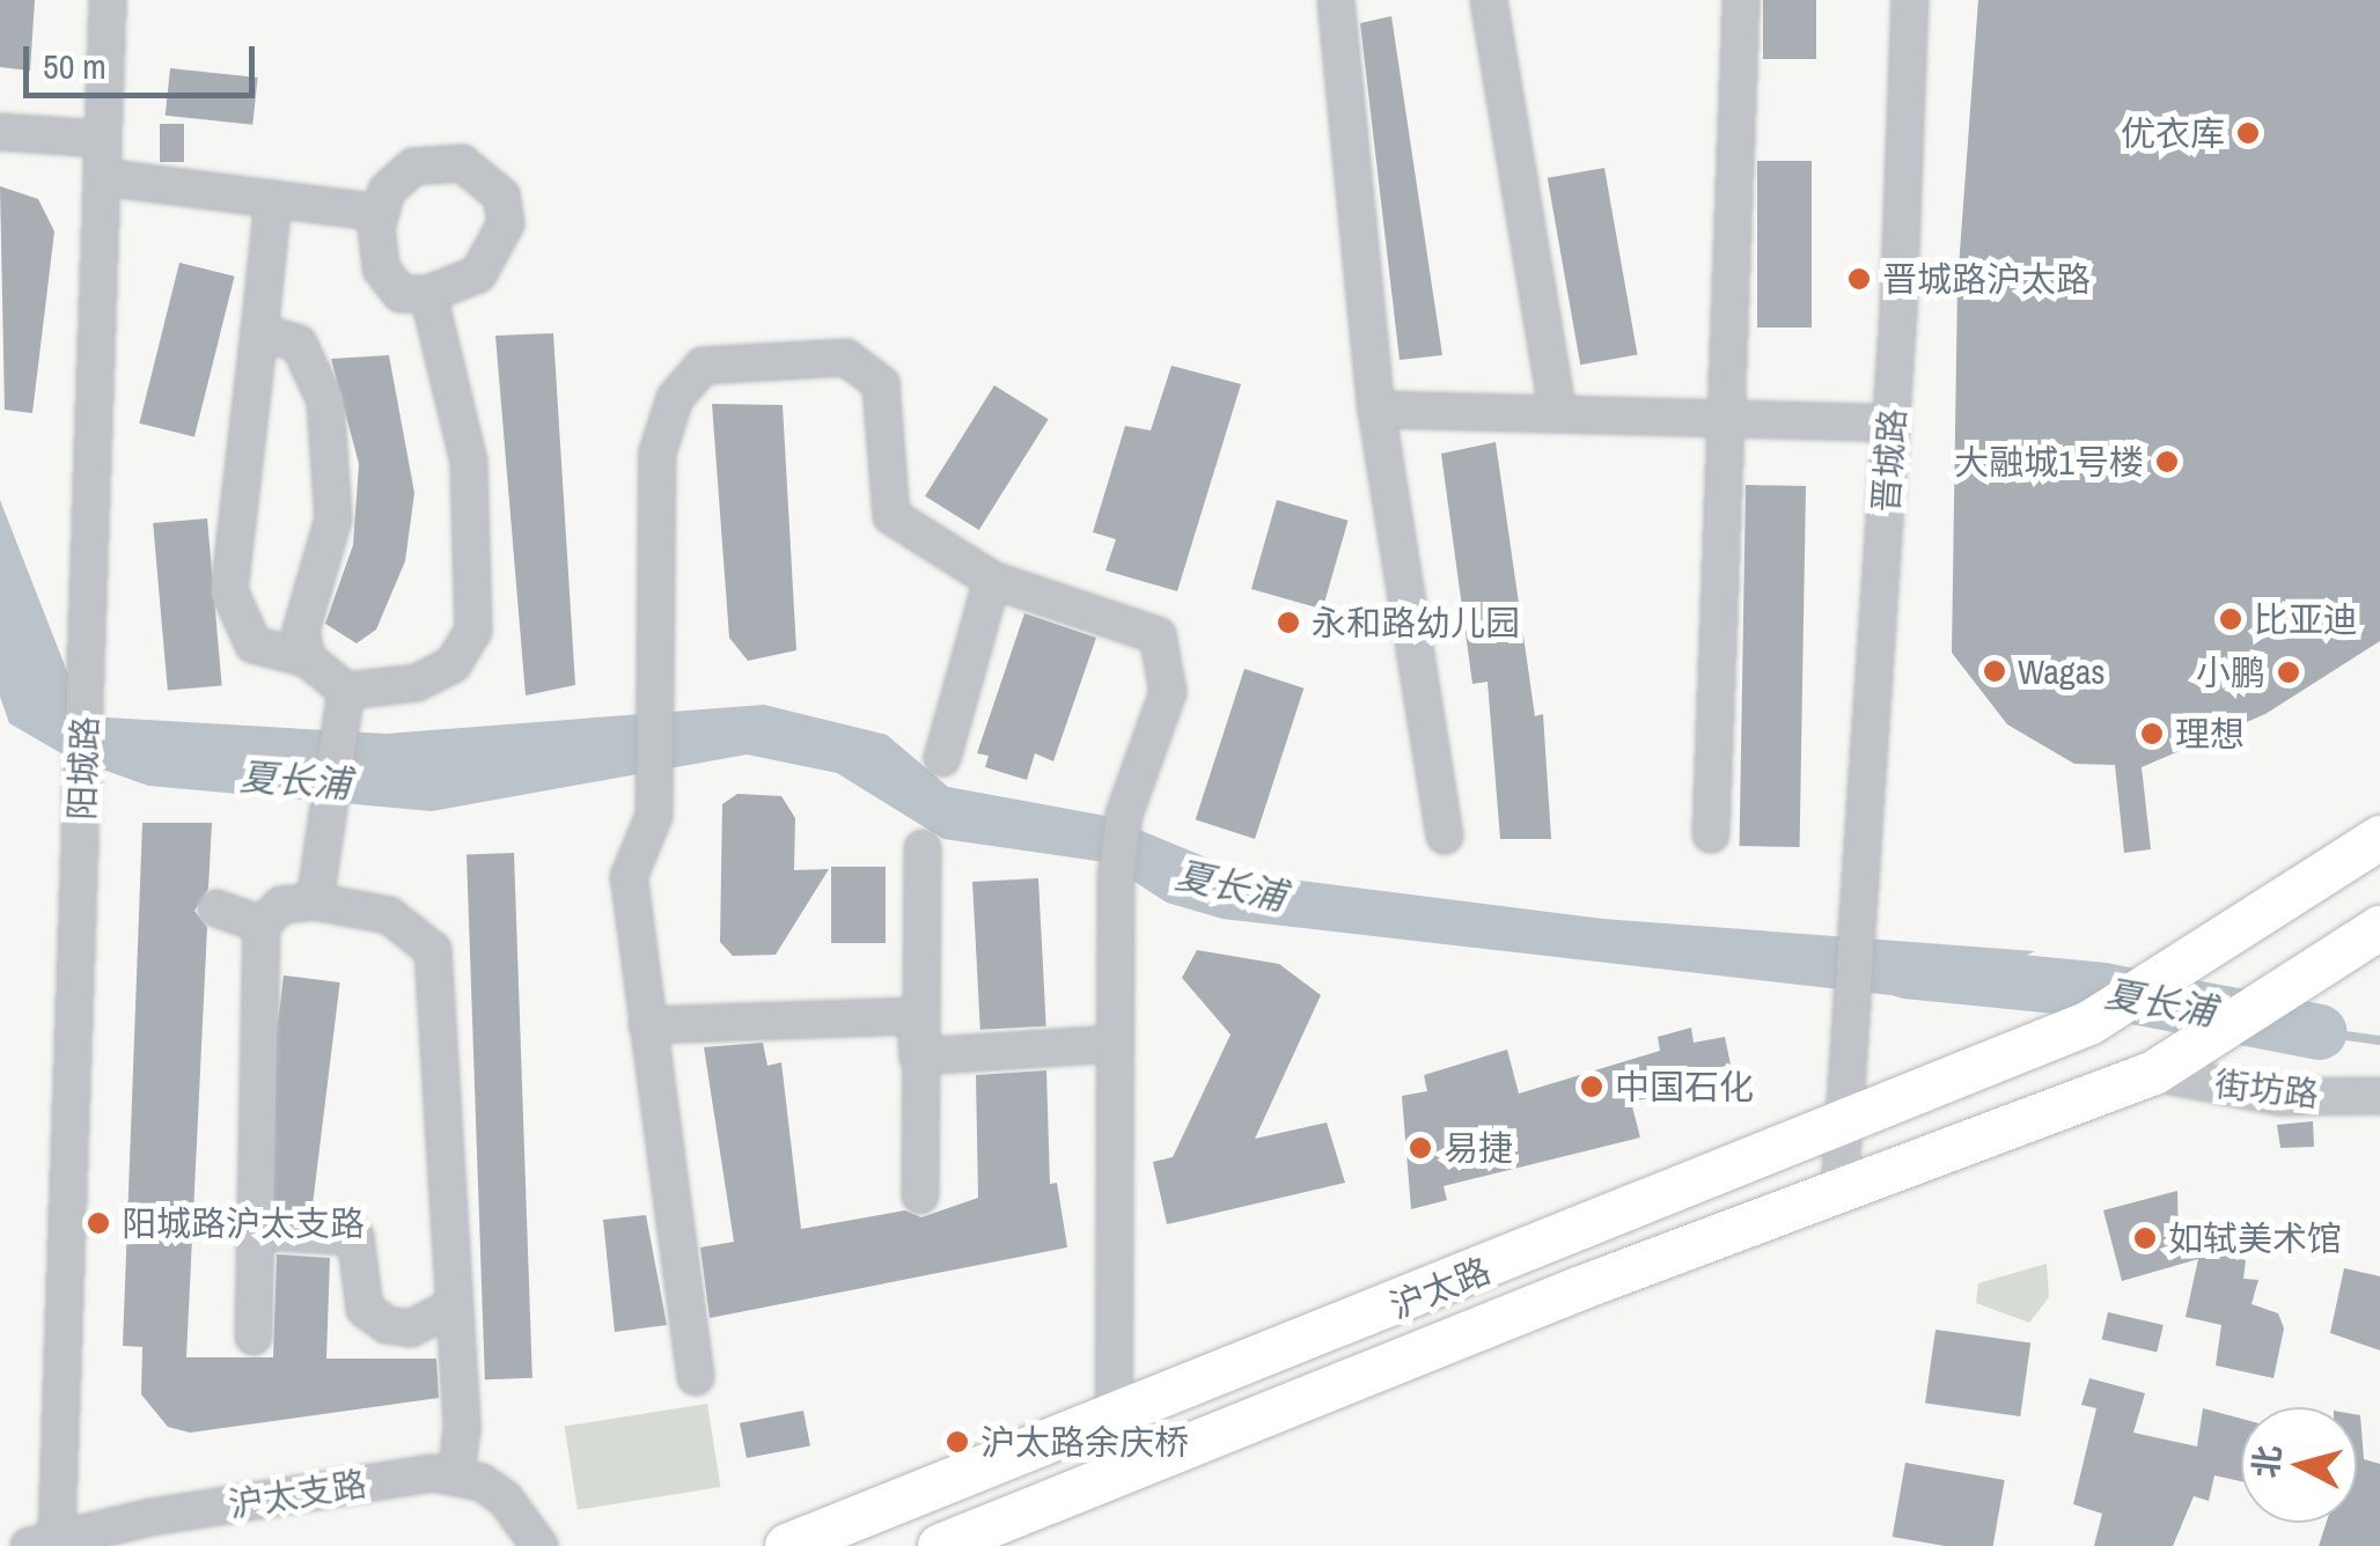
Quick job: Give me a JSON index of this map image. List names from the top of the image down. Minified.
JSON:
{"streets":{"main road":["沪太路"],"street":["晋城路","阳城路","街坊路","沪太支路"]},"crossings":[["晋城路","沪太路"],["阳城路","沪太支路"],["街坊路","沪太路"]],"water":["夏长浦"],"places":["优衣库","晋城路沪太路","大融城1号楼","比亚迪","永和路幼儿园","Wagas","小鹏","理想","中国石化","易捷","阳城路沪太支路","如轼美术馆","沪太路余庆桥"],"scale_bar":"50 m","north":"left"}
